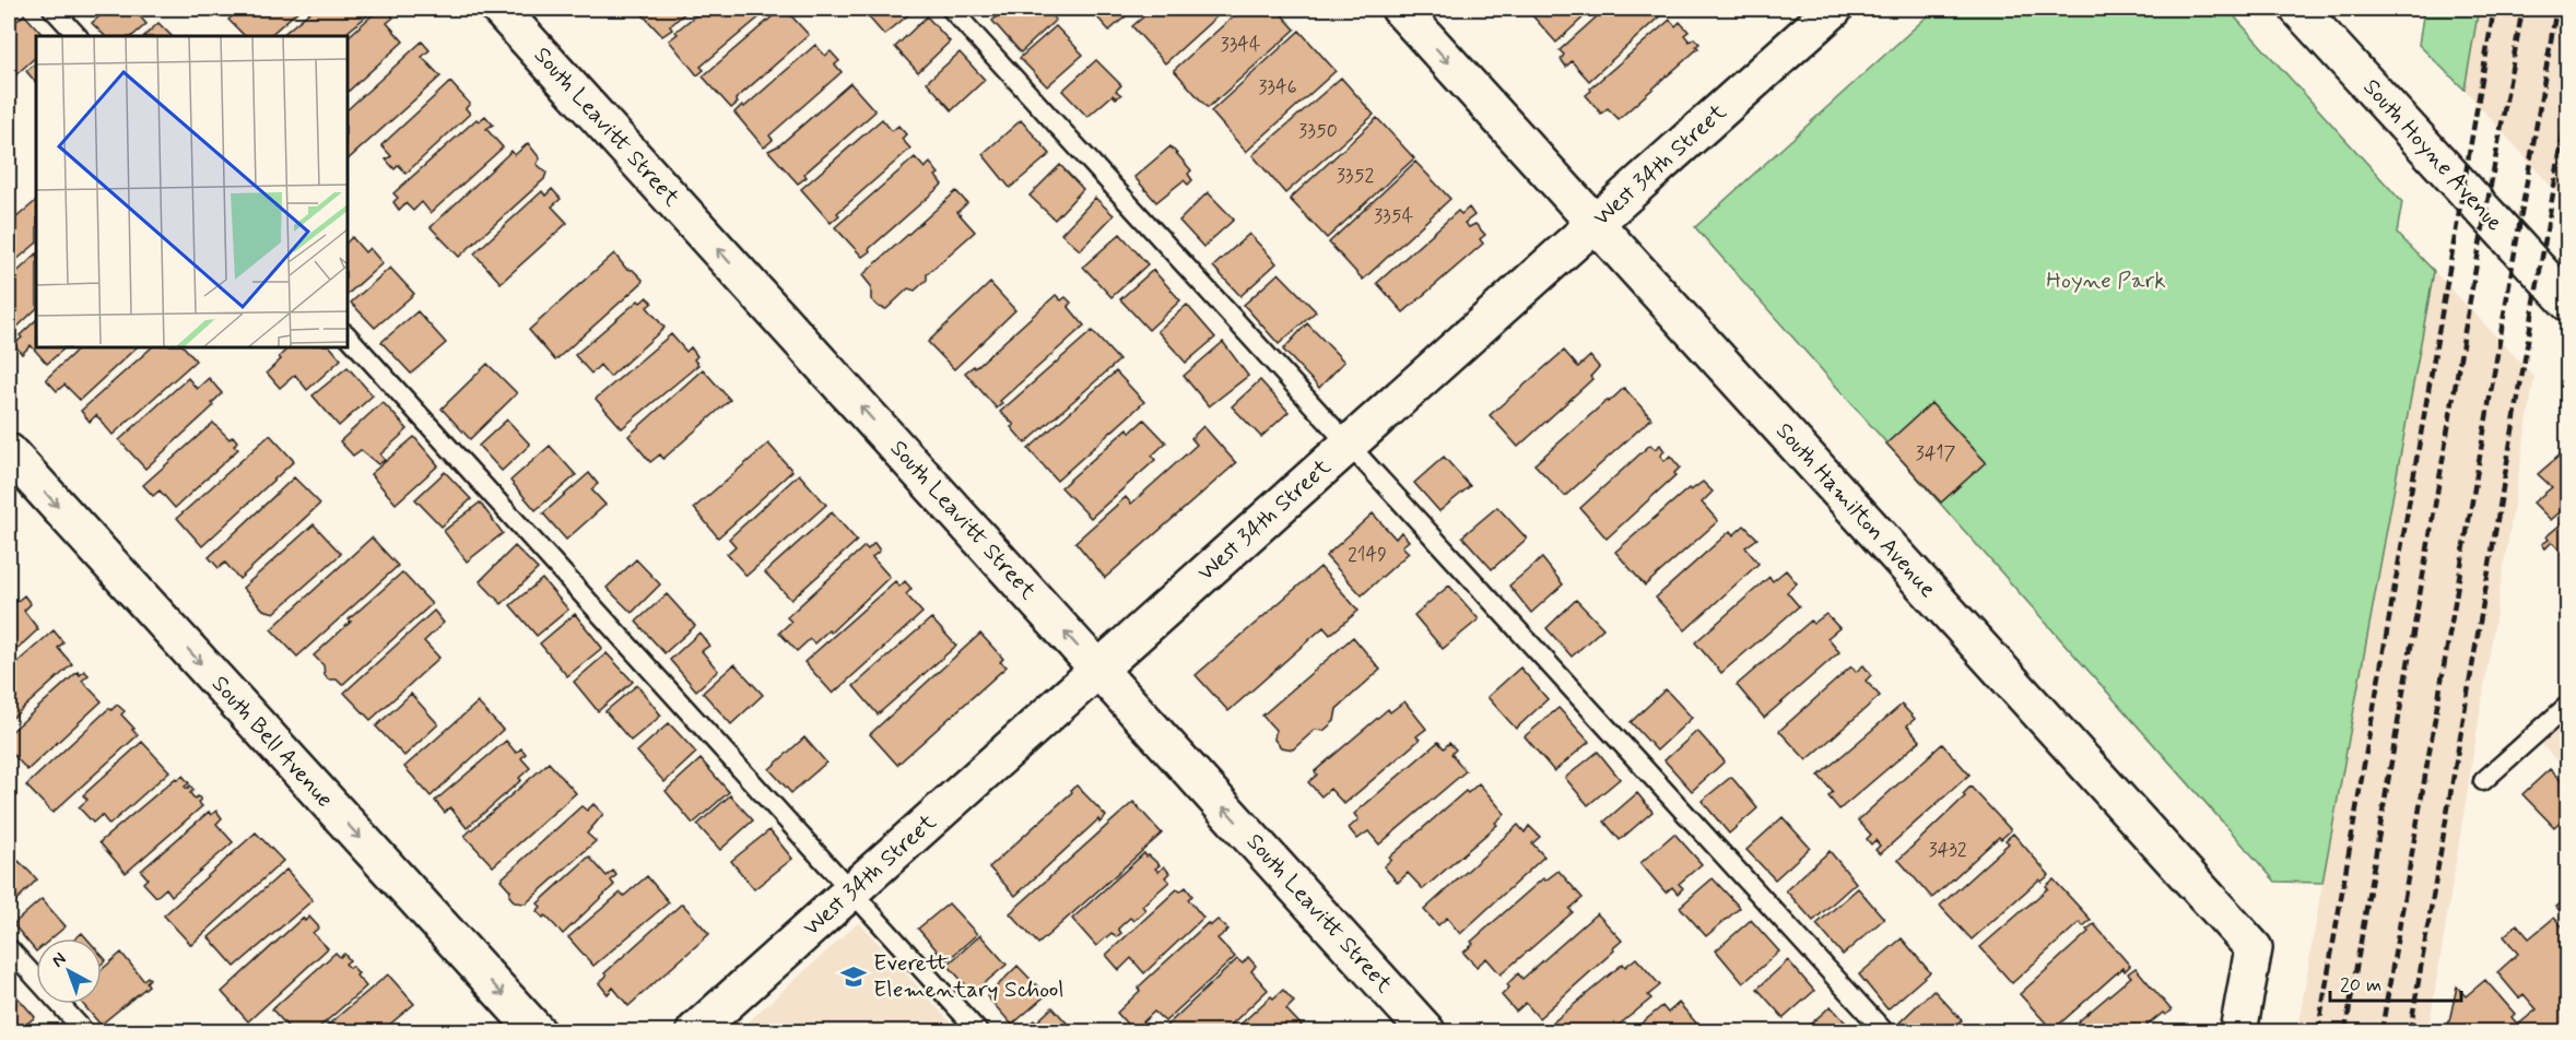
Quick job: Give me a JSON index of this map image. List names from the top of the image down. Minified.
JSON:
{"streets":{"street":["South Leavitt Street","South Hoyne Avenue","West 34th Street","South Hamilton Avenue","South Bell Avenue"]},"crossings":[["South Leavitt Street","West 34th Street"],["West 34th Street","South Hamilton Avenue"]],"one_way":["South Leavitt Street","South Bell Avenue"],"parks":["Hoyne Park"],"places":{"school or university":["Everett Elementary School"]},"house_numbers":["3344","3346","3350","3352","3354","3417","2149","3432"],"scale_bar":"20 m","north":"top left"}
